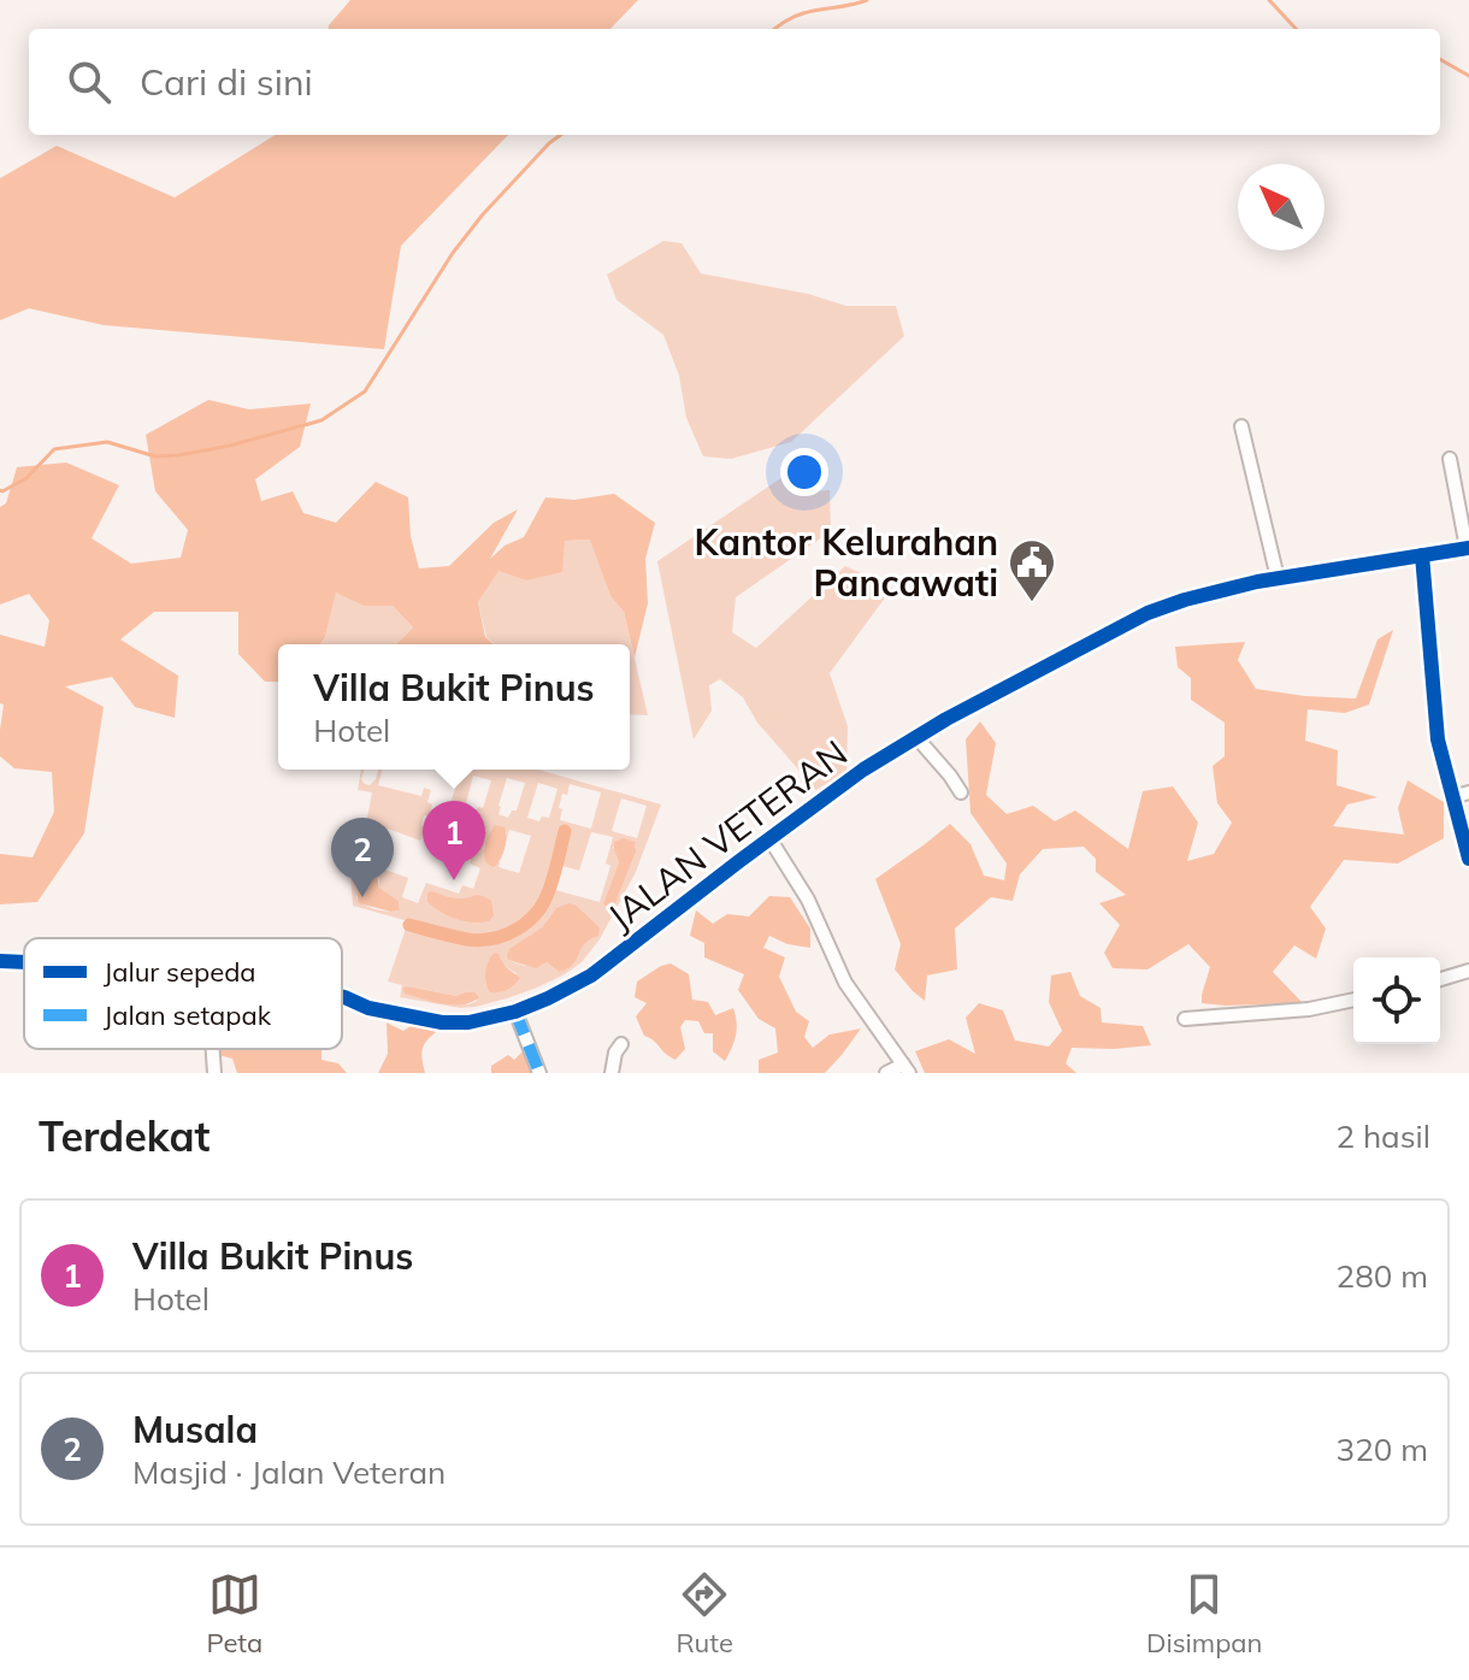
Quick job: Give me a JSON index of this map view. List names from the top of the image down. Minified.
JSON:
{"streets":{"street":["JALAN VETERAN"]},"places":{"public building":["Kantor Kelurahan Pancawati"]},"legend":["Jalur sepeda","Jalan setapak"],"north":"top left","page":{"search":"Cari di sini","popup":["Villa Bukit Pinus","Hotel"],"pins":["1","2"],"heading":["Terdekat","2 hasil"],"list":[{"mark":"1","name":"Villa Bukit Pinus","note":"Hotel","value":"280 m"},{"mark":"2","name":"Musala","note":"Masjid · Jalan Veteran","value":"320 m"}],"nav":["Peta","Rute","Disimpan"]}}
